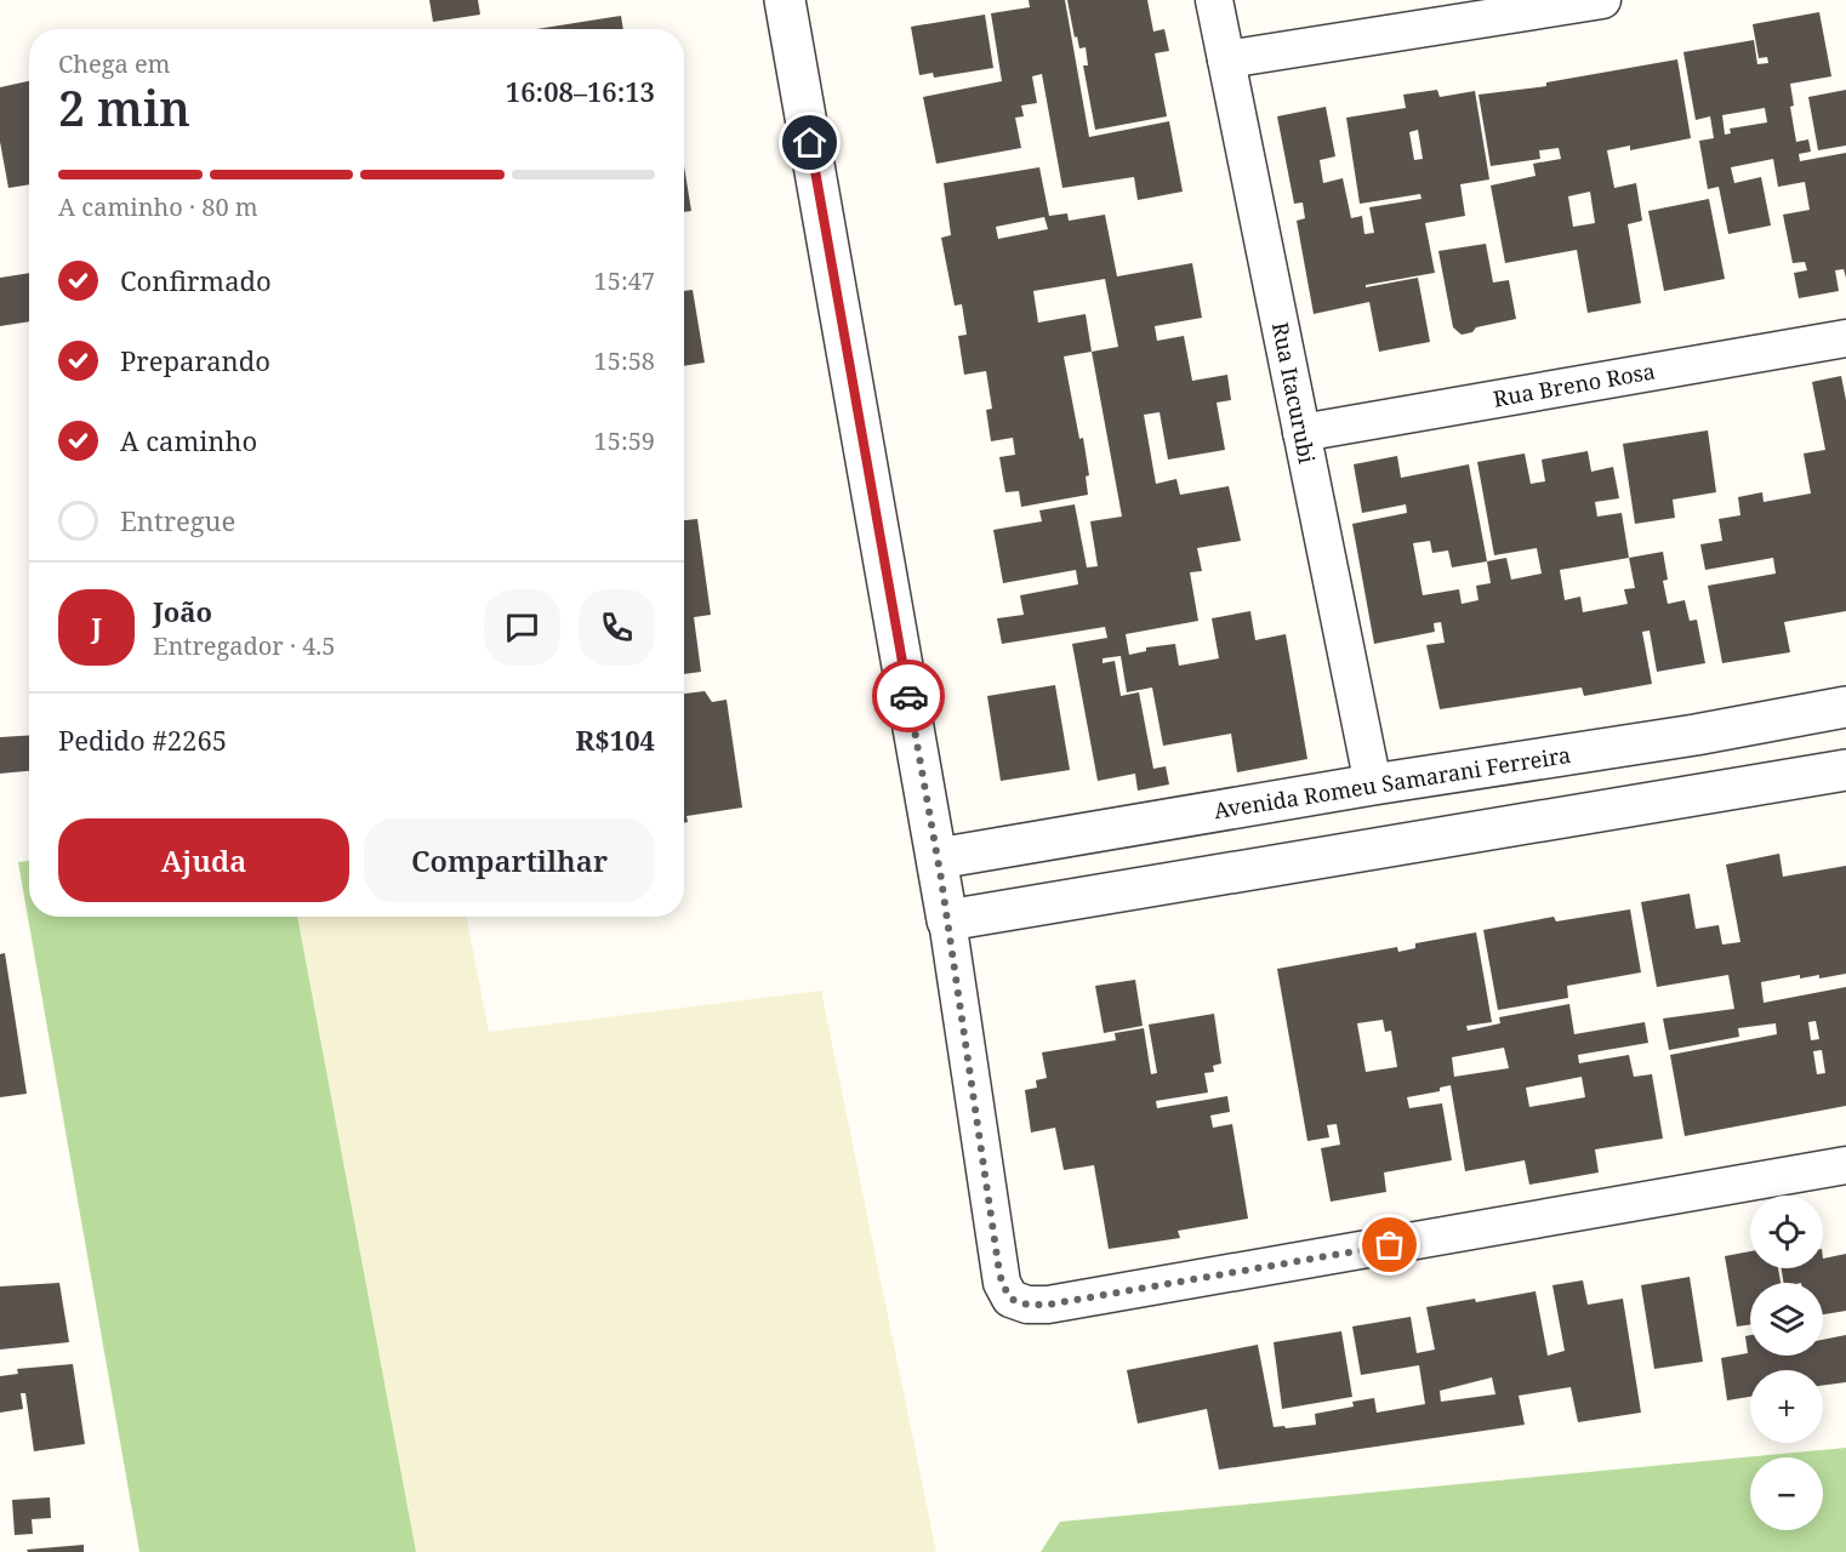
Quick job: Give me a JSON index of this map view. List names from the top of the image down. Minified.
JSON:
{"streets":{"street":["Rua Breno Rosa","Rua Itacurubi","Avenida Romeu Samarani Ferreira"]},"crossings":[["Rua Breno Rosa","Rua Itacurubi"],["Rua Itacurubi","Avenida Romeu Samarani Ferreira"]],"page":{"heading":["2 min","Chega em","16:08–16:13"],"panel":["João","Entregador · 4.5","Pedido #2265","R$104"],"bar":"A caminho · 80 m","list":[["Confirmado","15:47"],["Preparando","15:58"],["A caminho","15:59"],"Entregue"],"round":"J","buttons":["Ajuda","Compartilhar"],"map_buttons":["+","−"]}}
